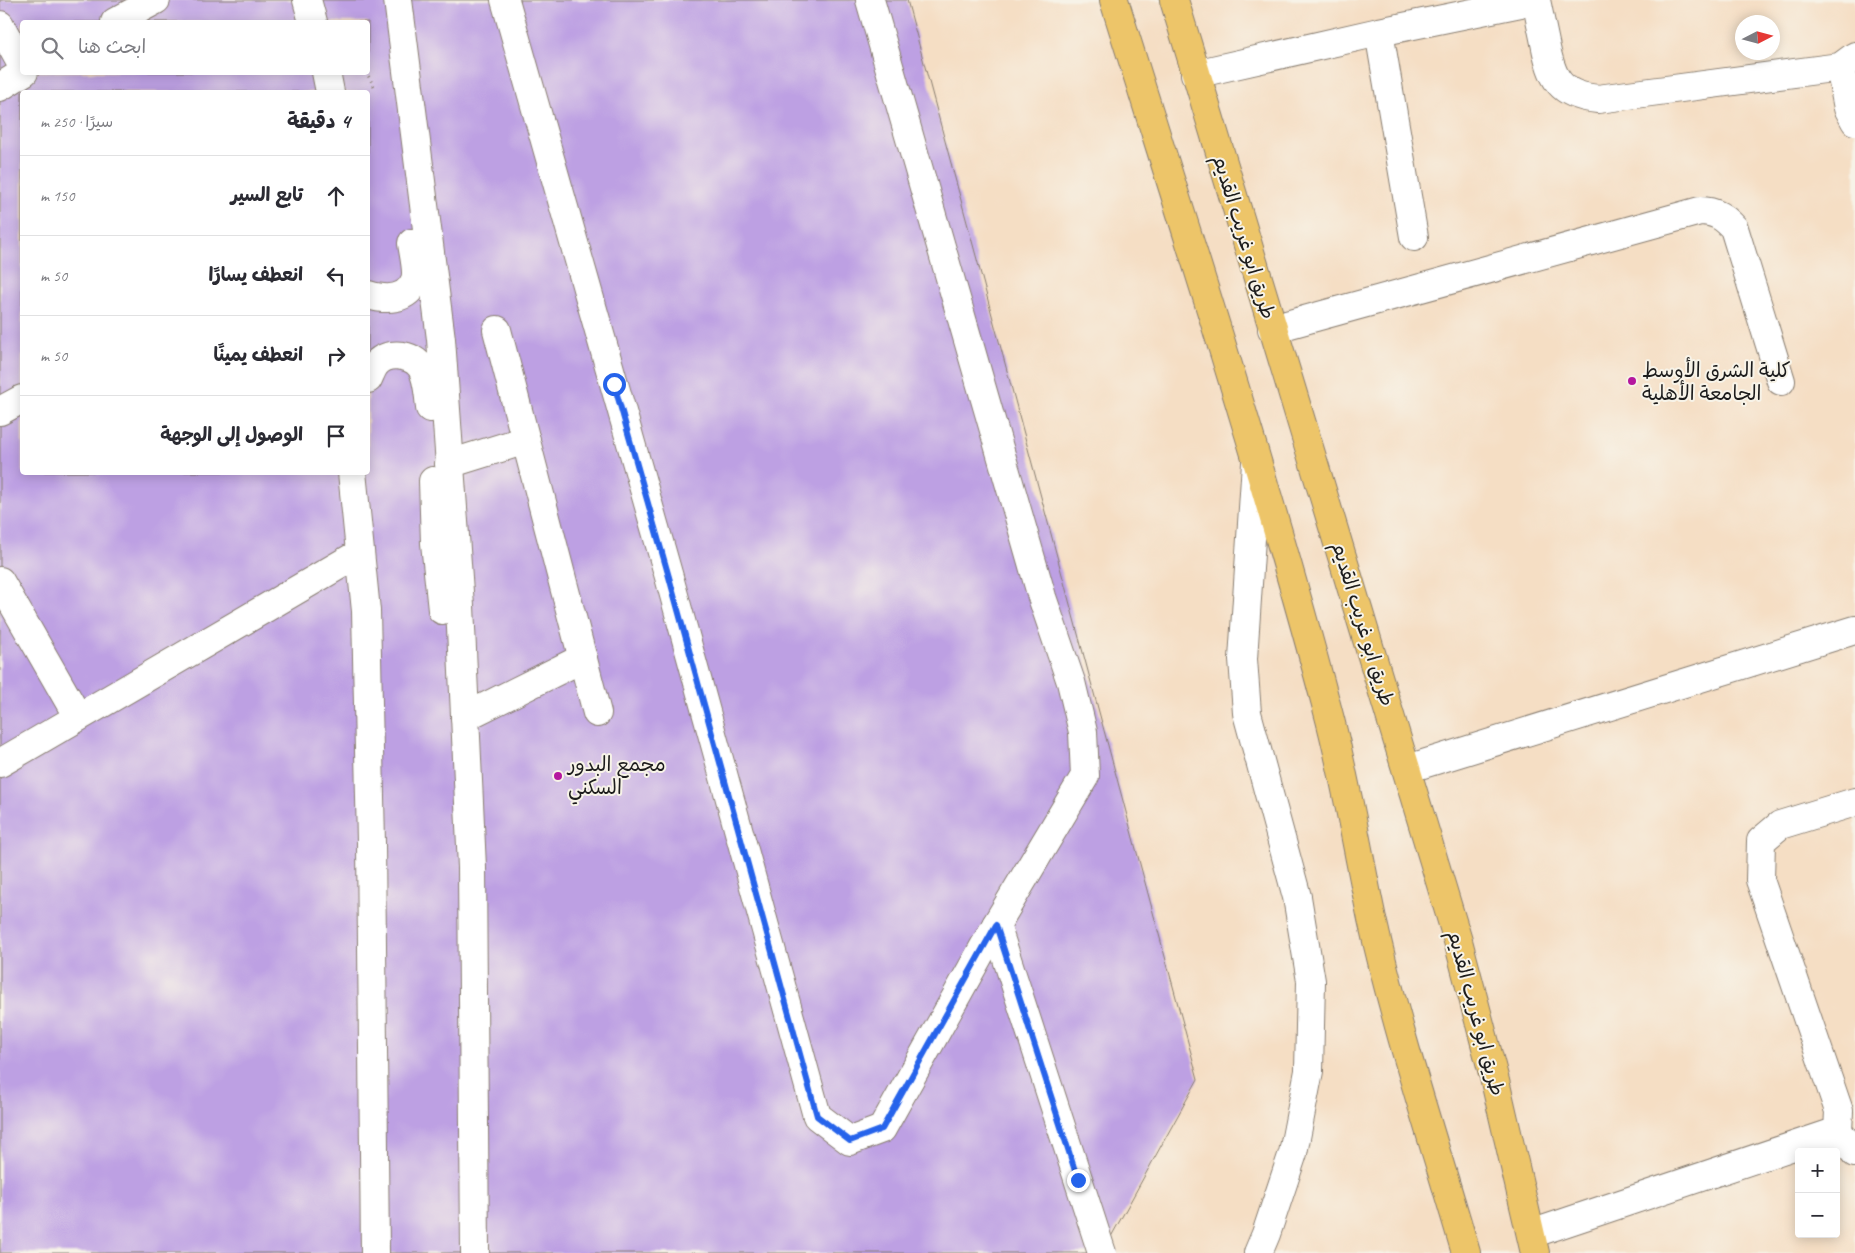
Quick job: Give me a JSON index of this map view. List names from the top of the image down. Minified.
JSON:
{"streets":{"highway":["طريق ابو غريب القديم"]},"places":["كلية الشرق الأوسط الجامعة الأهلية","مجمع البدور السكني"],"north":"right","page":{"search":"ابحث هنا","heading":["4 دقيقة","سيرًا · 250 m"],"list":[["تابع السير","150 m"],["انعطف يسارًا","50 m"],["انعطف يمينًا","50 m"],"الوصول إلى الوجهة"],"map_buttons":["+","−"]}}
